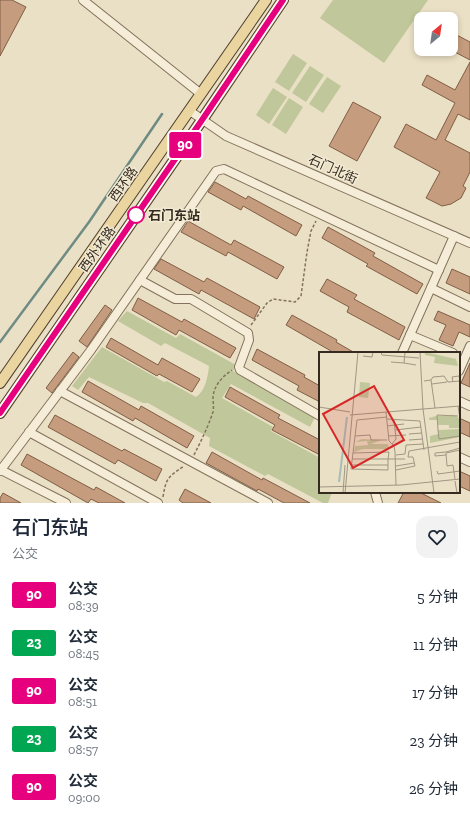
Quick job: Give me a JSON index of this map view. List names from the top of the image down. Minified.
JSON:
{"streets":{"main road":["西环路","西外环路"],"street":["石门北街"]},"crossings":[["石门北街","西环路"],["石门北街","西外环路"]],"places":["石门东站"],"lines":["bus line 90"],"north":"top right","page":{"on_map":"90","heading":["石门东站","公交"],"list":[{"mark":"90","name":"公交","note":"08:39","value":"5 分钟"},{"mark":"23","name":"公交","note":"08:45","value":"11 分钟"},{"mark":"90","name":"公交","note":"08:51","value":"17 分钟"},{"mark":"23","name":"公交","note":"08:57","value":"23 分钟"},{"mark":"90","name":"公交","note":"09:00","value":"26 分钟"}]}}
